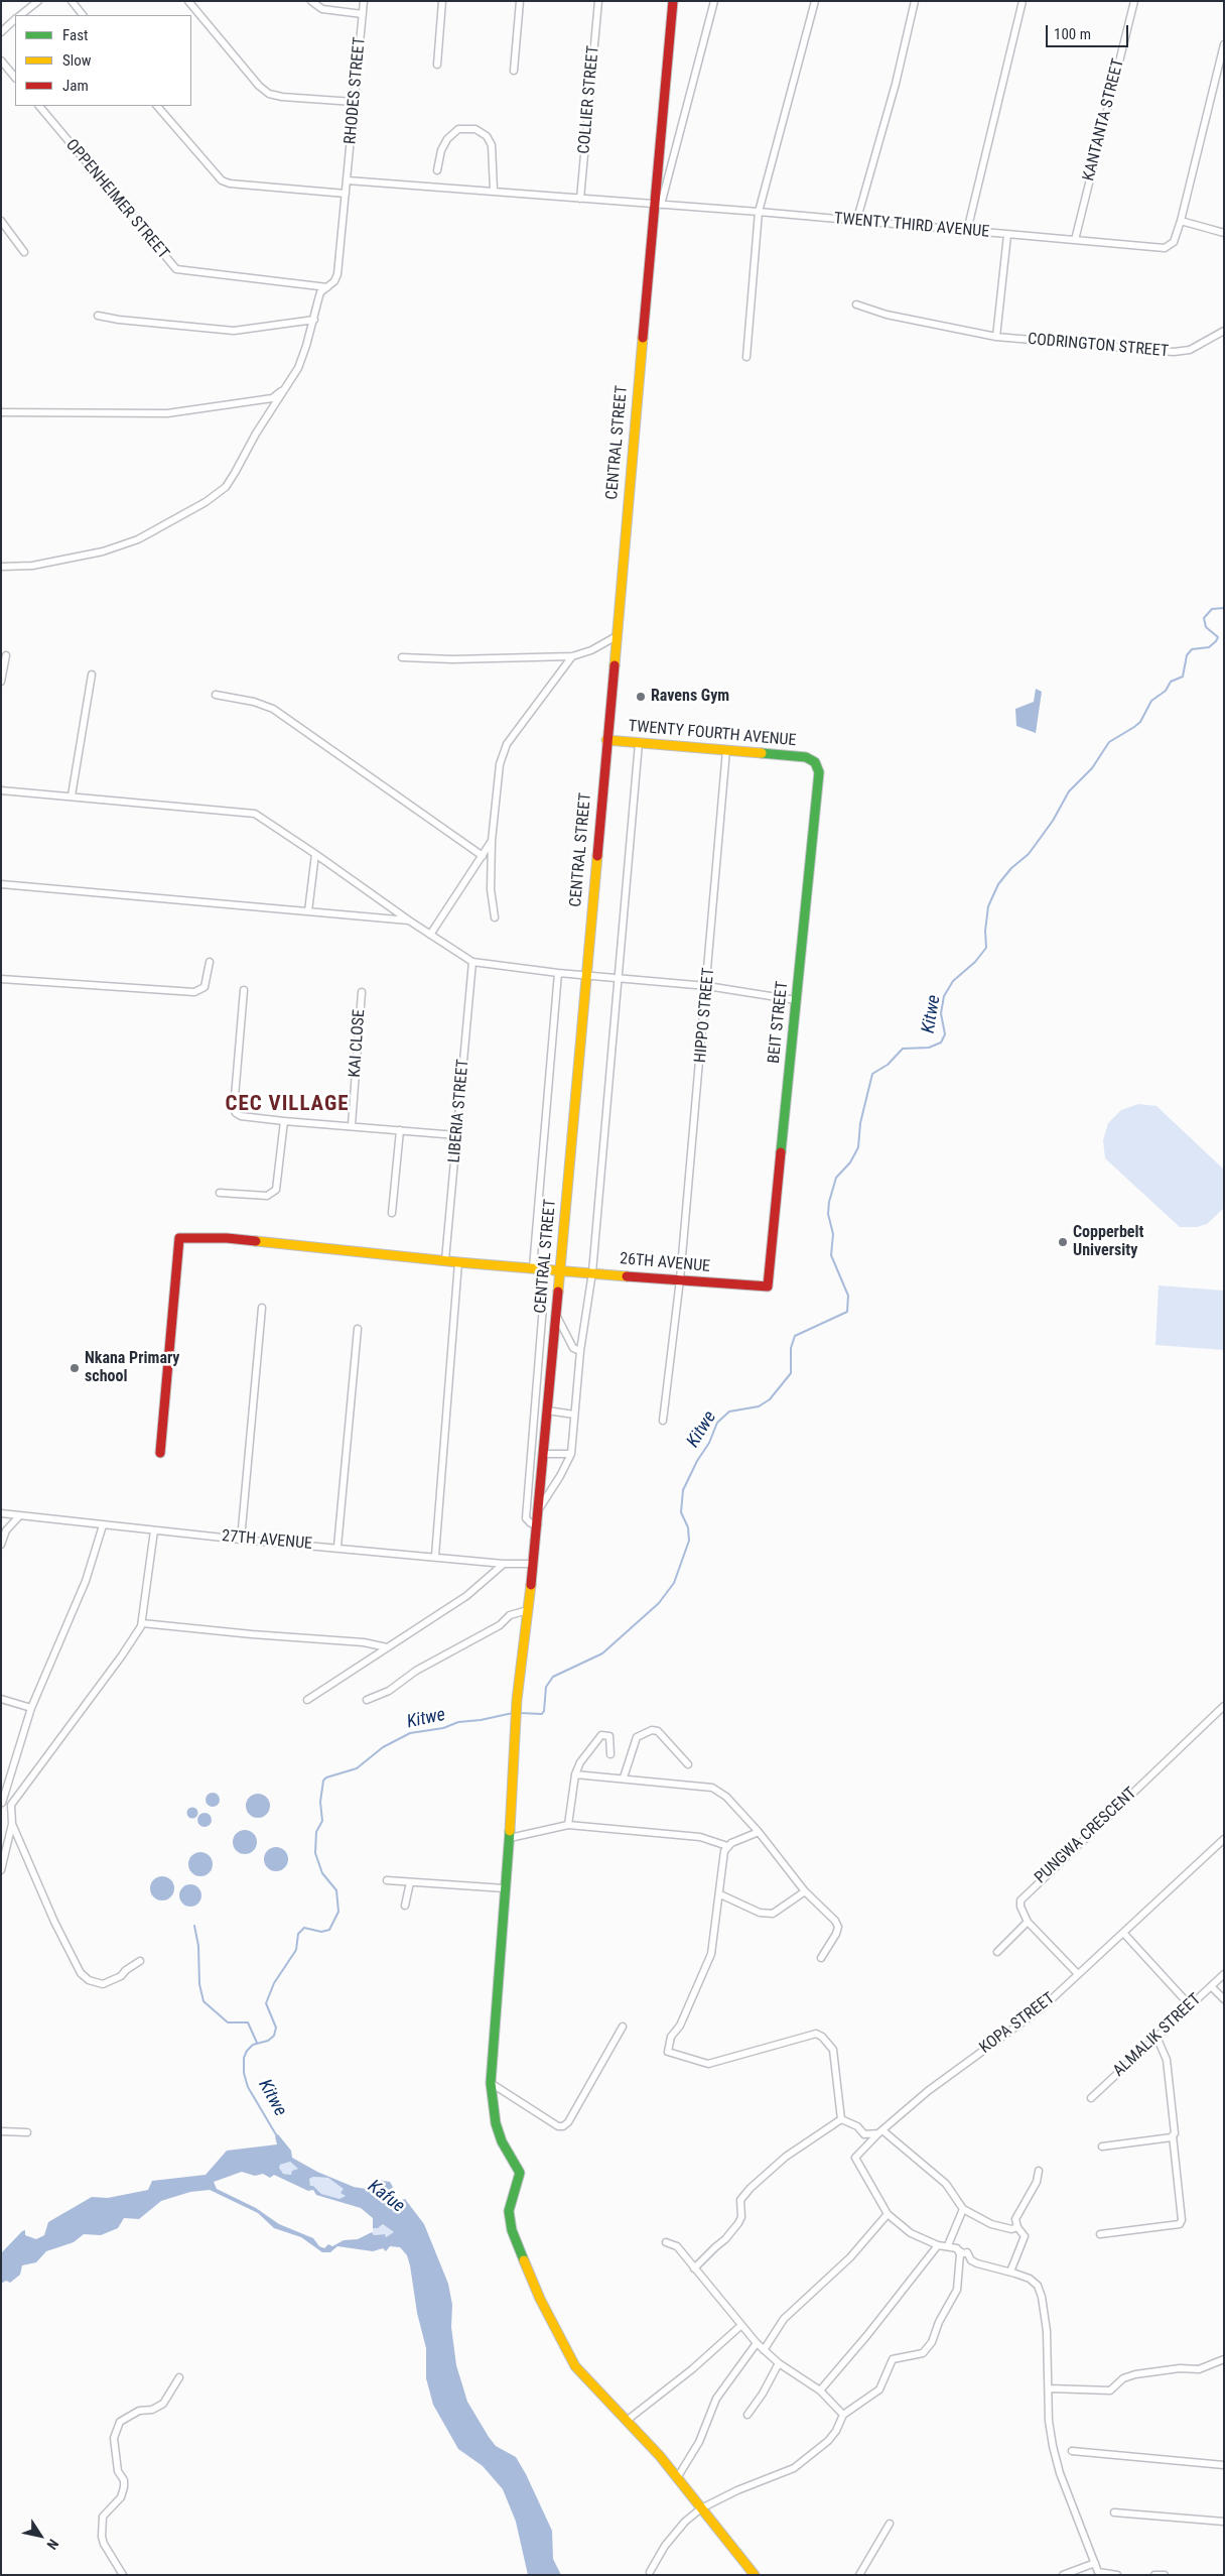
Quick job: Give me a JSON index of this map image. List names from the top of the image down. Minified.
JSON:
{"streets":{"street":["RHODES STREET","COLLIER STREET","KANTANTA STREET","OPPENHEIMER STREET","TWENTY THIRD AVENUE","CODRINGTON STREET","CENTRAL STREET","TWENTY FOURTH AVENUE","HIPPO STREET","BEIT STREET","KAI CLOSE","LIBERIA STREET","26TH AVENUE","27TH AVENUE","PUNGWA CRESCENT","KOPA STREET","ALMALIK STREET"]},"crossings":[["RHODES STREET","OPPENHEIMER STREET"],["RHODES STREET","TWENTY THIRD AVENUE"],["COLLIER STREET","TWENTY THIRD AVENUE"],["KANTANTA STREET","TWENTY THIRD AVENUE"],["TWENTY THIRD AVENUE","CENTRAL STREET"],["CENTRAL STREET","TWENTY FOURTH AVENUE"],["CENTRAL STREET","26TH AVENUE"],["CENTRAL STREET","27TH AVENUE"],["TWENTY FOURTH AVENUE","HIPPO STREET"],["TWENTY FOURTH AVENUE","BEIT STREET"],["HIPPO STREET","26TH AVENUE"],["BEIT STREET","26TH AVENUE"],["LIBERIA STREET","26TH AVENUE"]],"districts":["CEC VILLAGE"],"water":["Kitwe","Kafue"],"places":["Ravens Gym","Copperbelt University","Nkana Primary school"],"legend":["Fast","Slow","Jam"],"scale_bar":"100 m","north":"bottom right"}
